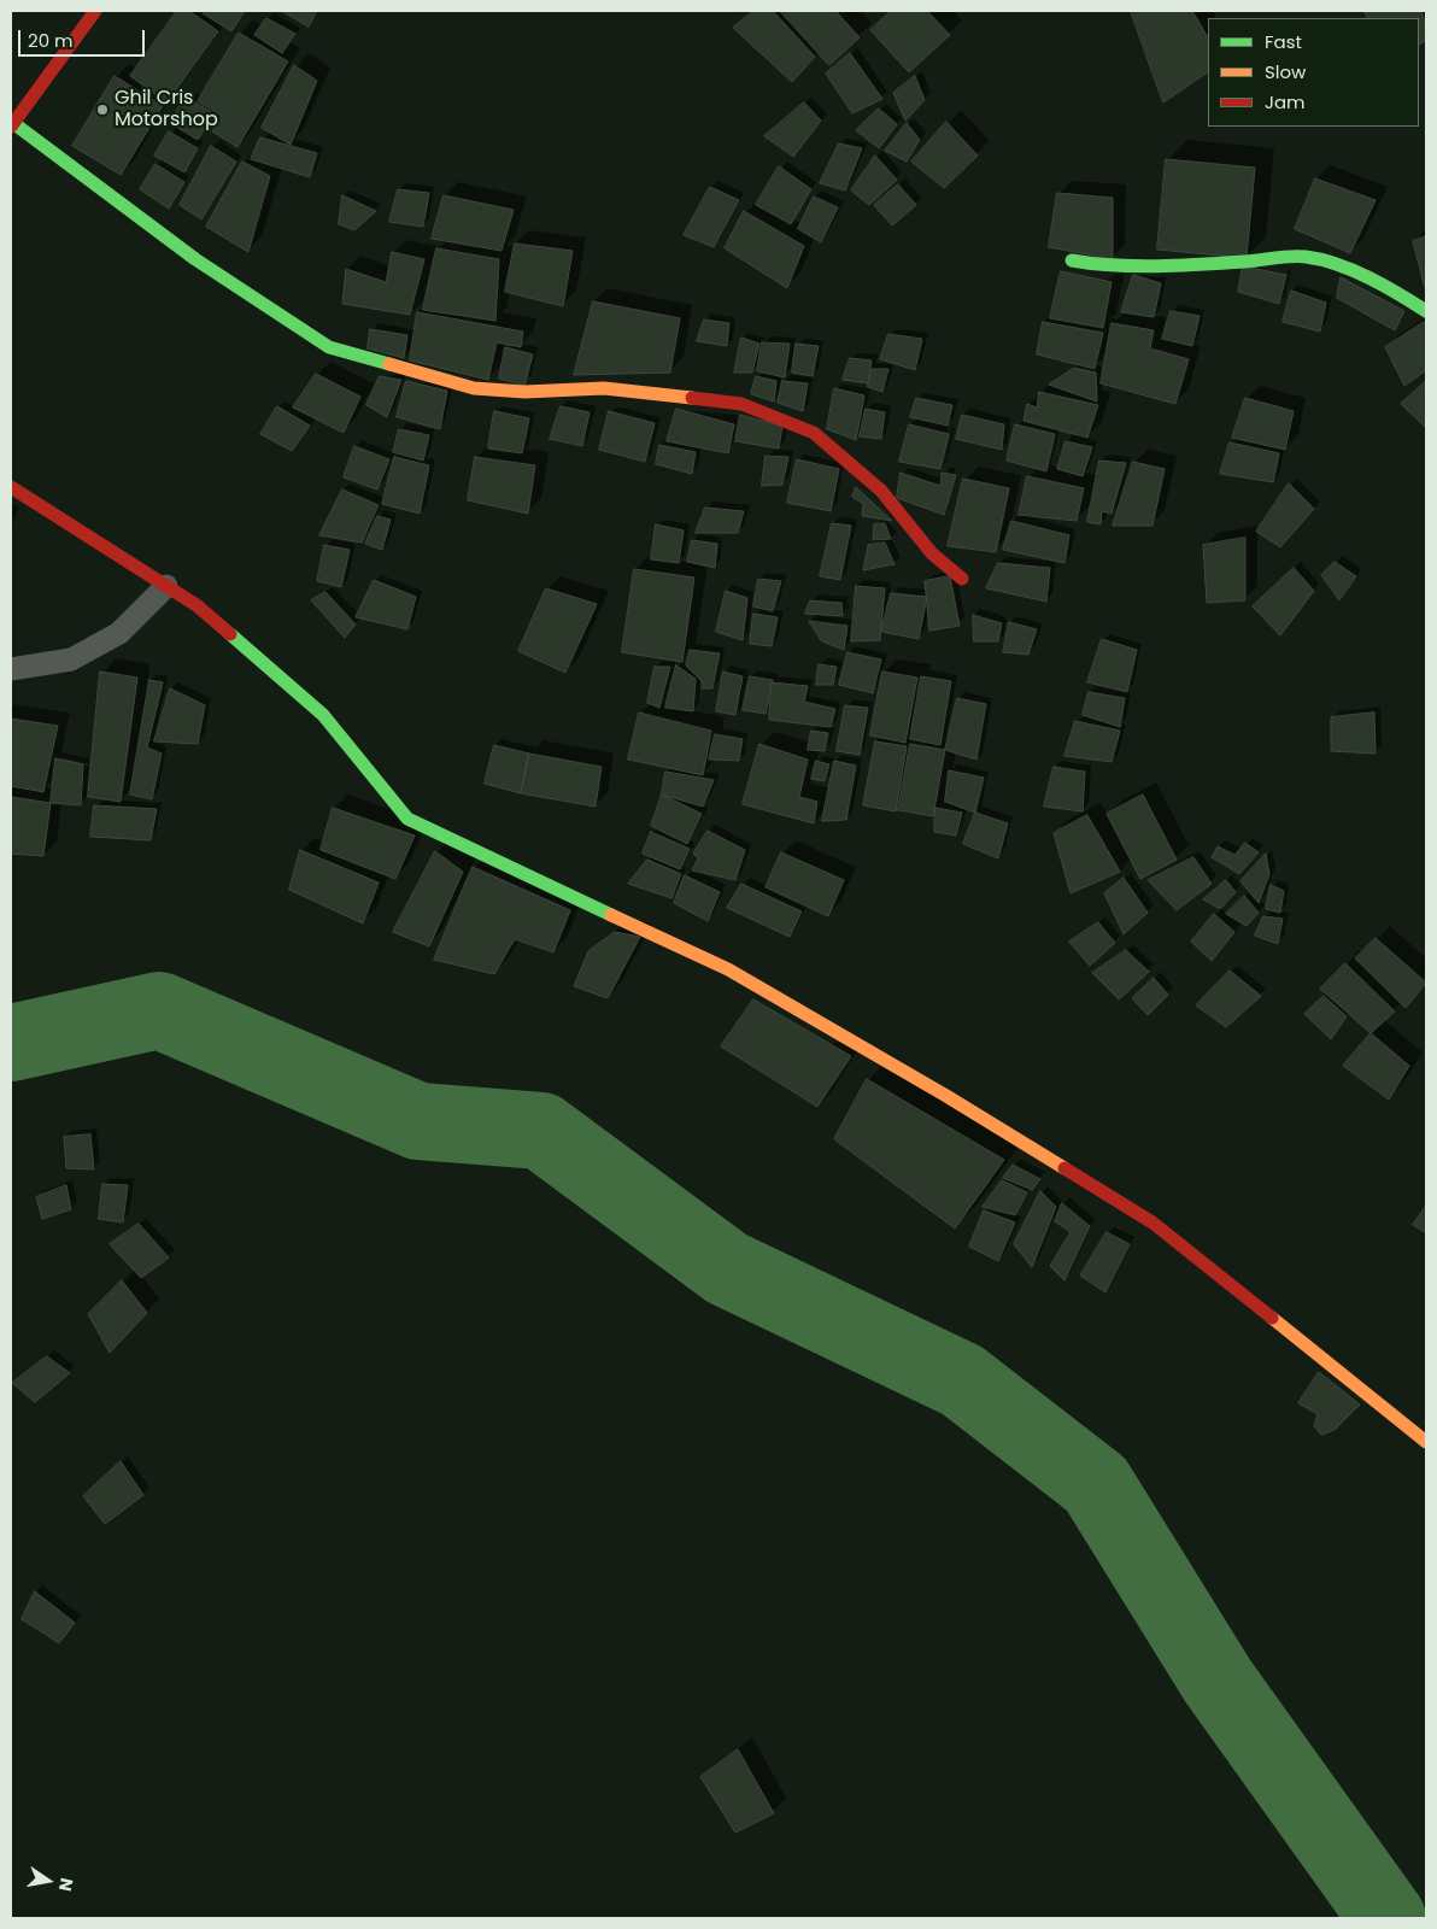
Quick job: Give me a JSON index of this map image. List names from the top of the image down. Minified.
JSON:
{"places":["Ghil Cris Motorshop"],"legend":["Fast","Slow","Jam"],"scale_bar":"20 m","north":"right"}
